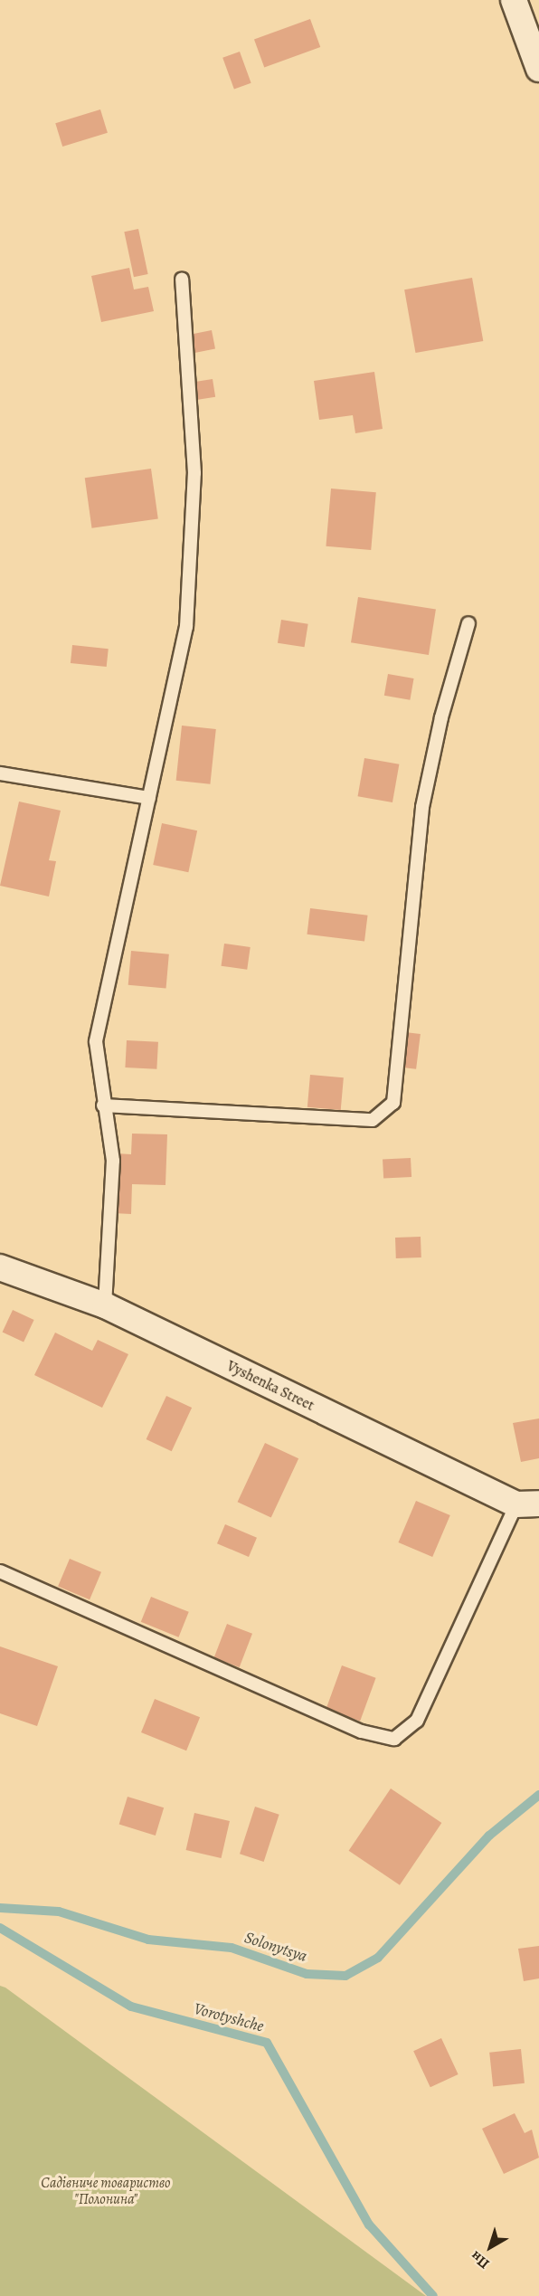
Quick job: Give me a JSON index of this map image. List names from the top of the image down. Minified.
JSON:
{"streets":{"street":["Vyshenka Street"]},"water":["Solonytsya","Vorotyshche"],"parks":["Садівниче товариство \"Полонина\""],"north":"bottom left"}
